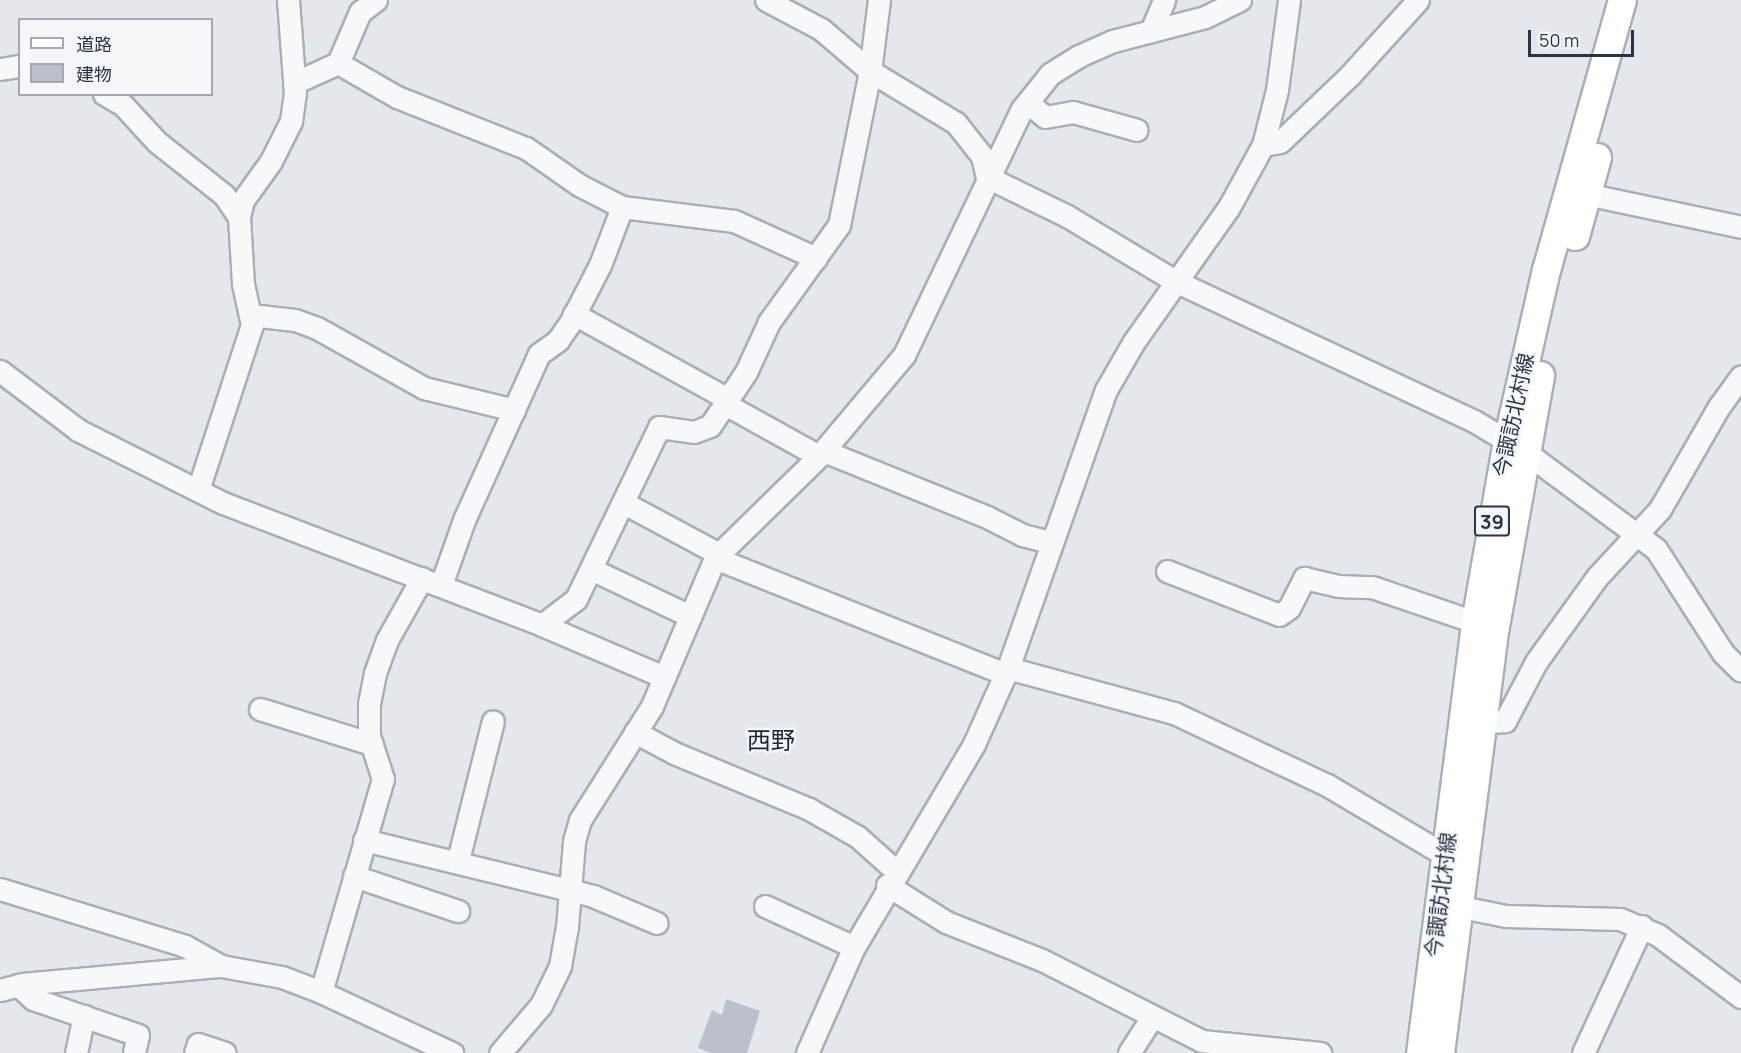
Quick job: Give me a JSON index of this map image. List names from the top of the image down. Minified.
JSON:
{"streets":{"main road":["今諏訪北村線","39"]},"districts":["西野"],"legend":["道路","建物"],"scale_bar":"50 m"}
